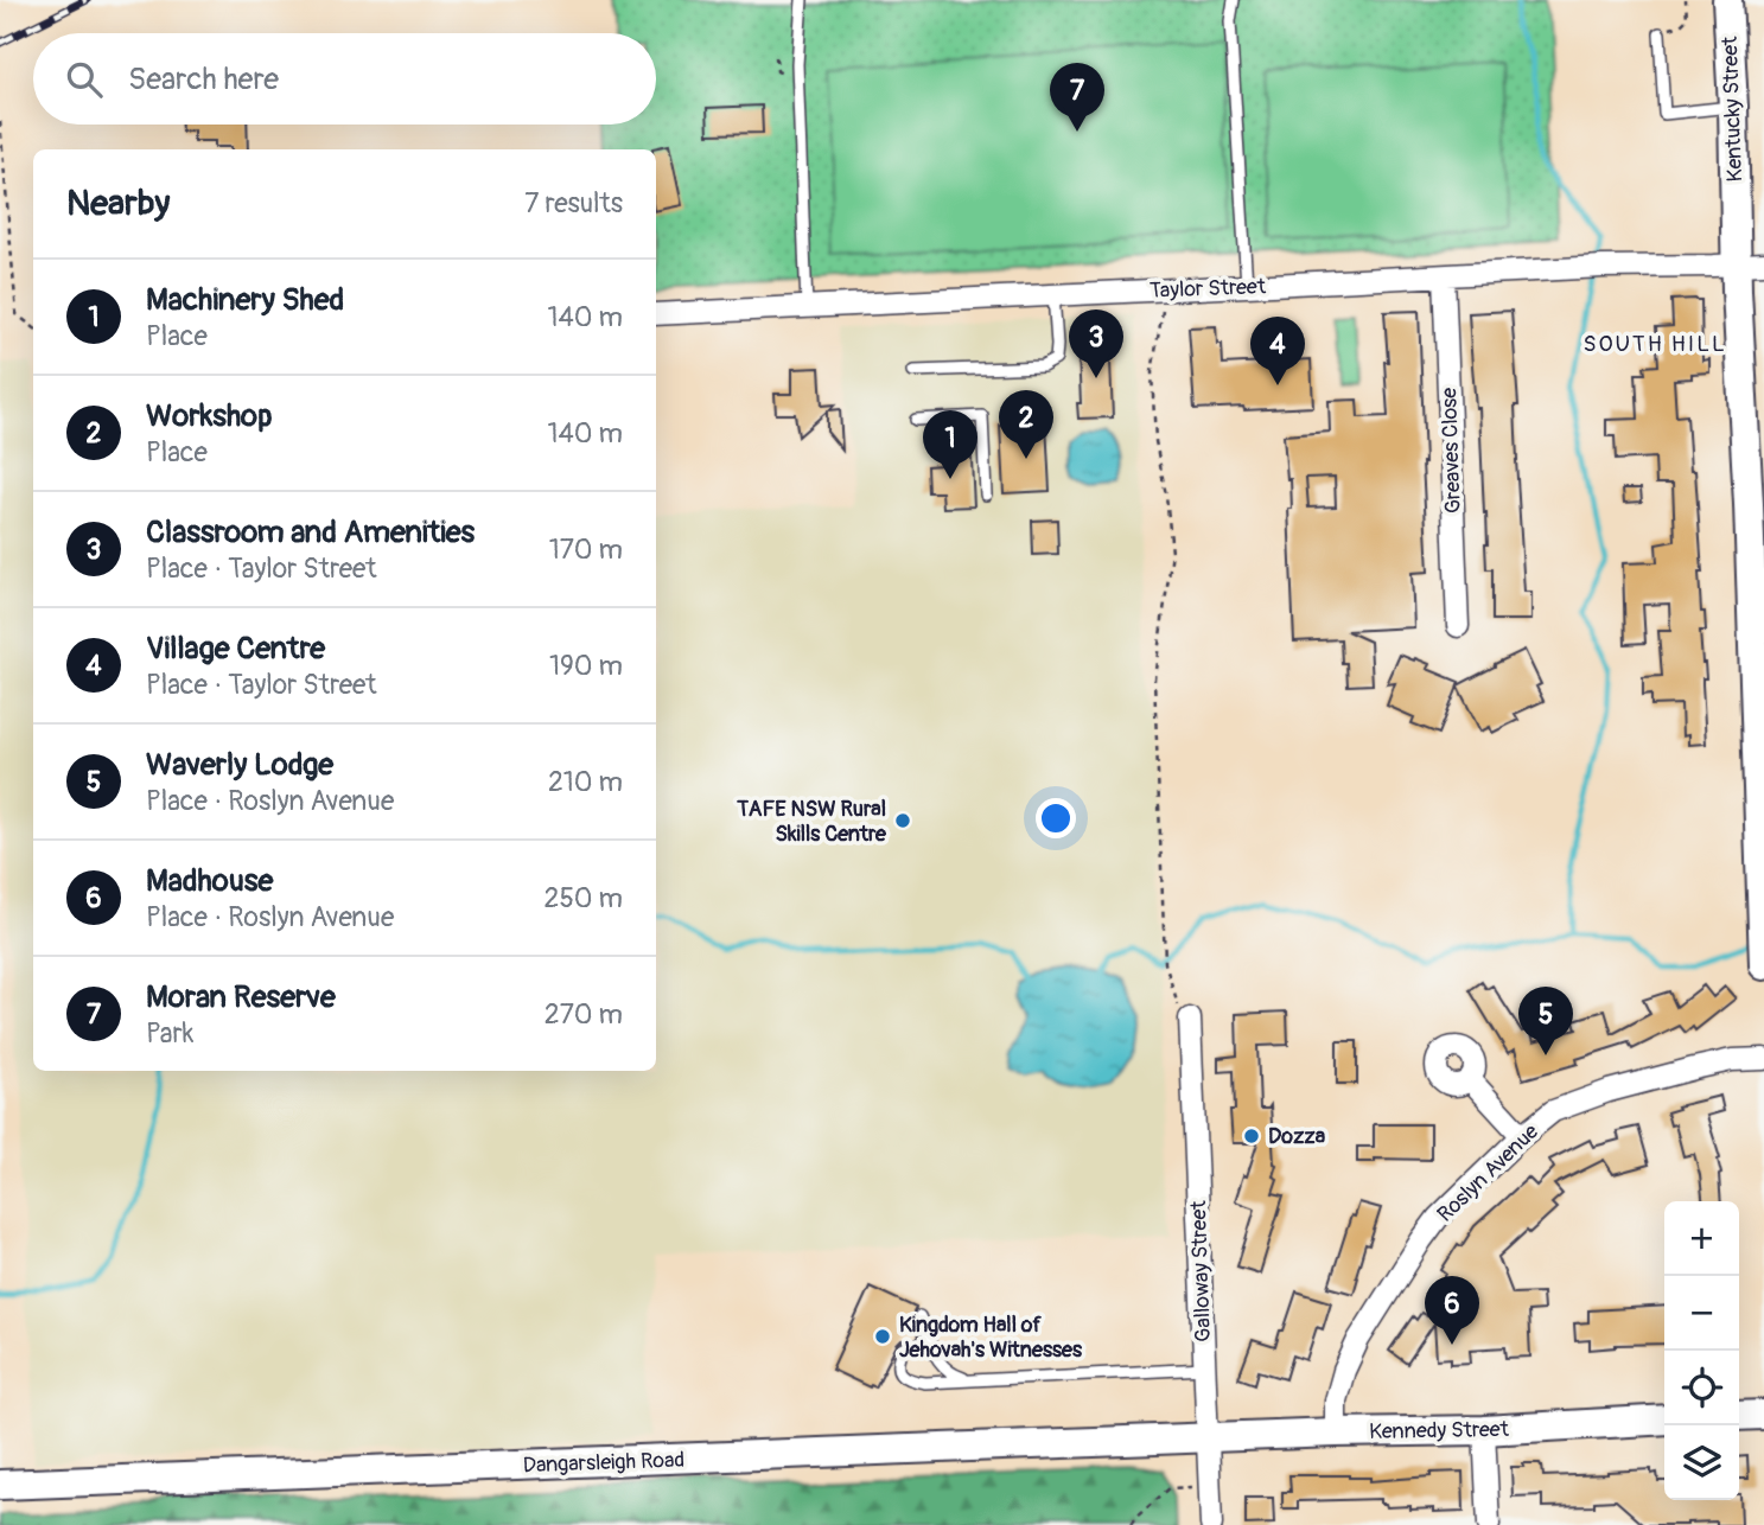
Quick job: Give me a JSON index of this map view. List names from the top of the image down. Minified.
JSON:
{"streets":{"street":["Kentucky Street","Taylor Street","Greaves Close","Roslyn Avenue","Galloway Street","Kennedy Street","Dangarsleigh Road"]},"crossings":[["Kentucky Street","Taylor Street"],["Taylor Street","Greaves Close"],["Roslyn Avenue","Kennedy Street"],["Galloway Street","Kennedy Street"],["Galloway Street","Dangarsleigh Road"],["Kennedy Street","Dangarsleigh Road"]],"districts":["SOUTH HILL"],"places":["TAFE NSW Rural Skills Centre","Dozza","Kingdom Hall of Jehovah's Witnesses"],"page":{"search":"Search here","pins":["7","3","4","2","1","5","6"],"heading":["Nearby","7 results"],"list":[{"mark":"1","name":"Machinery Shed","note":"Place","value":"140 m"},{"mark":"2","name":"Workshop","note":"Place","value":"140 m"},{"mark":"3","name":"Classroom and Amenities","note":"Place · Taylor Street","value":"170 m"},{"mark":"4","name":"Village Centre","note":"Place · Taylor Street","value":"190 m"},{"mark":"5","name":"Waverly Lodge","note":"Place · Roslyn Avenue","value":"210 m"},{"mark":"6","name":"Madhouse","note":"Place · Roslyn Avenue","value":"250 m"},{"mark":"7","name":"Moran Reserve","note":"Park","value":"270 m"}],"map_buttons":["+","−"]}}
